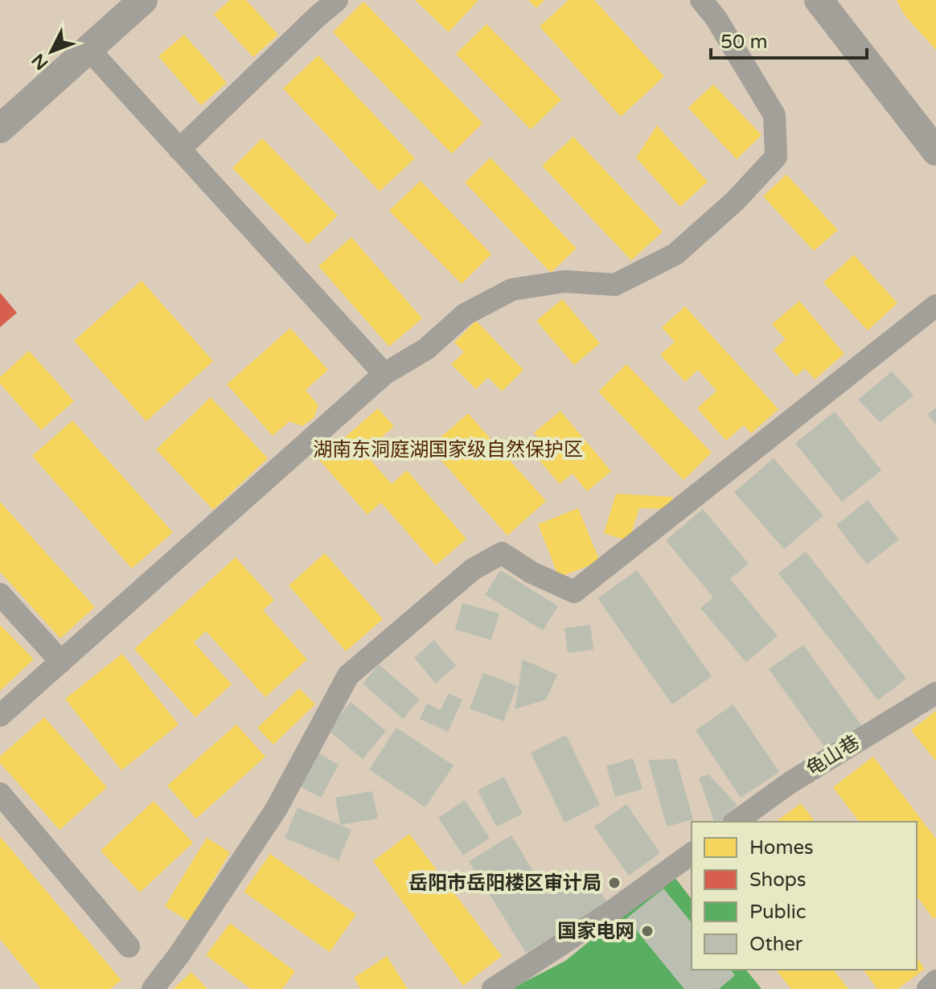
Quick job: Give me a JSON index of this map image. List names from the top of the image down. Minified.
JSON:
{"streets":{"street":["龟山巷"]},"parks":["湖南东洞庭湖国家级自然保护区"],"places":["岳阳市岳阳楼区审计局","国家电网"],"legend":["Homes","Shops","Public","Other"],"scale_bar":"50 m","north":"bottom left"}
